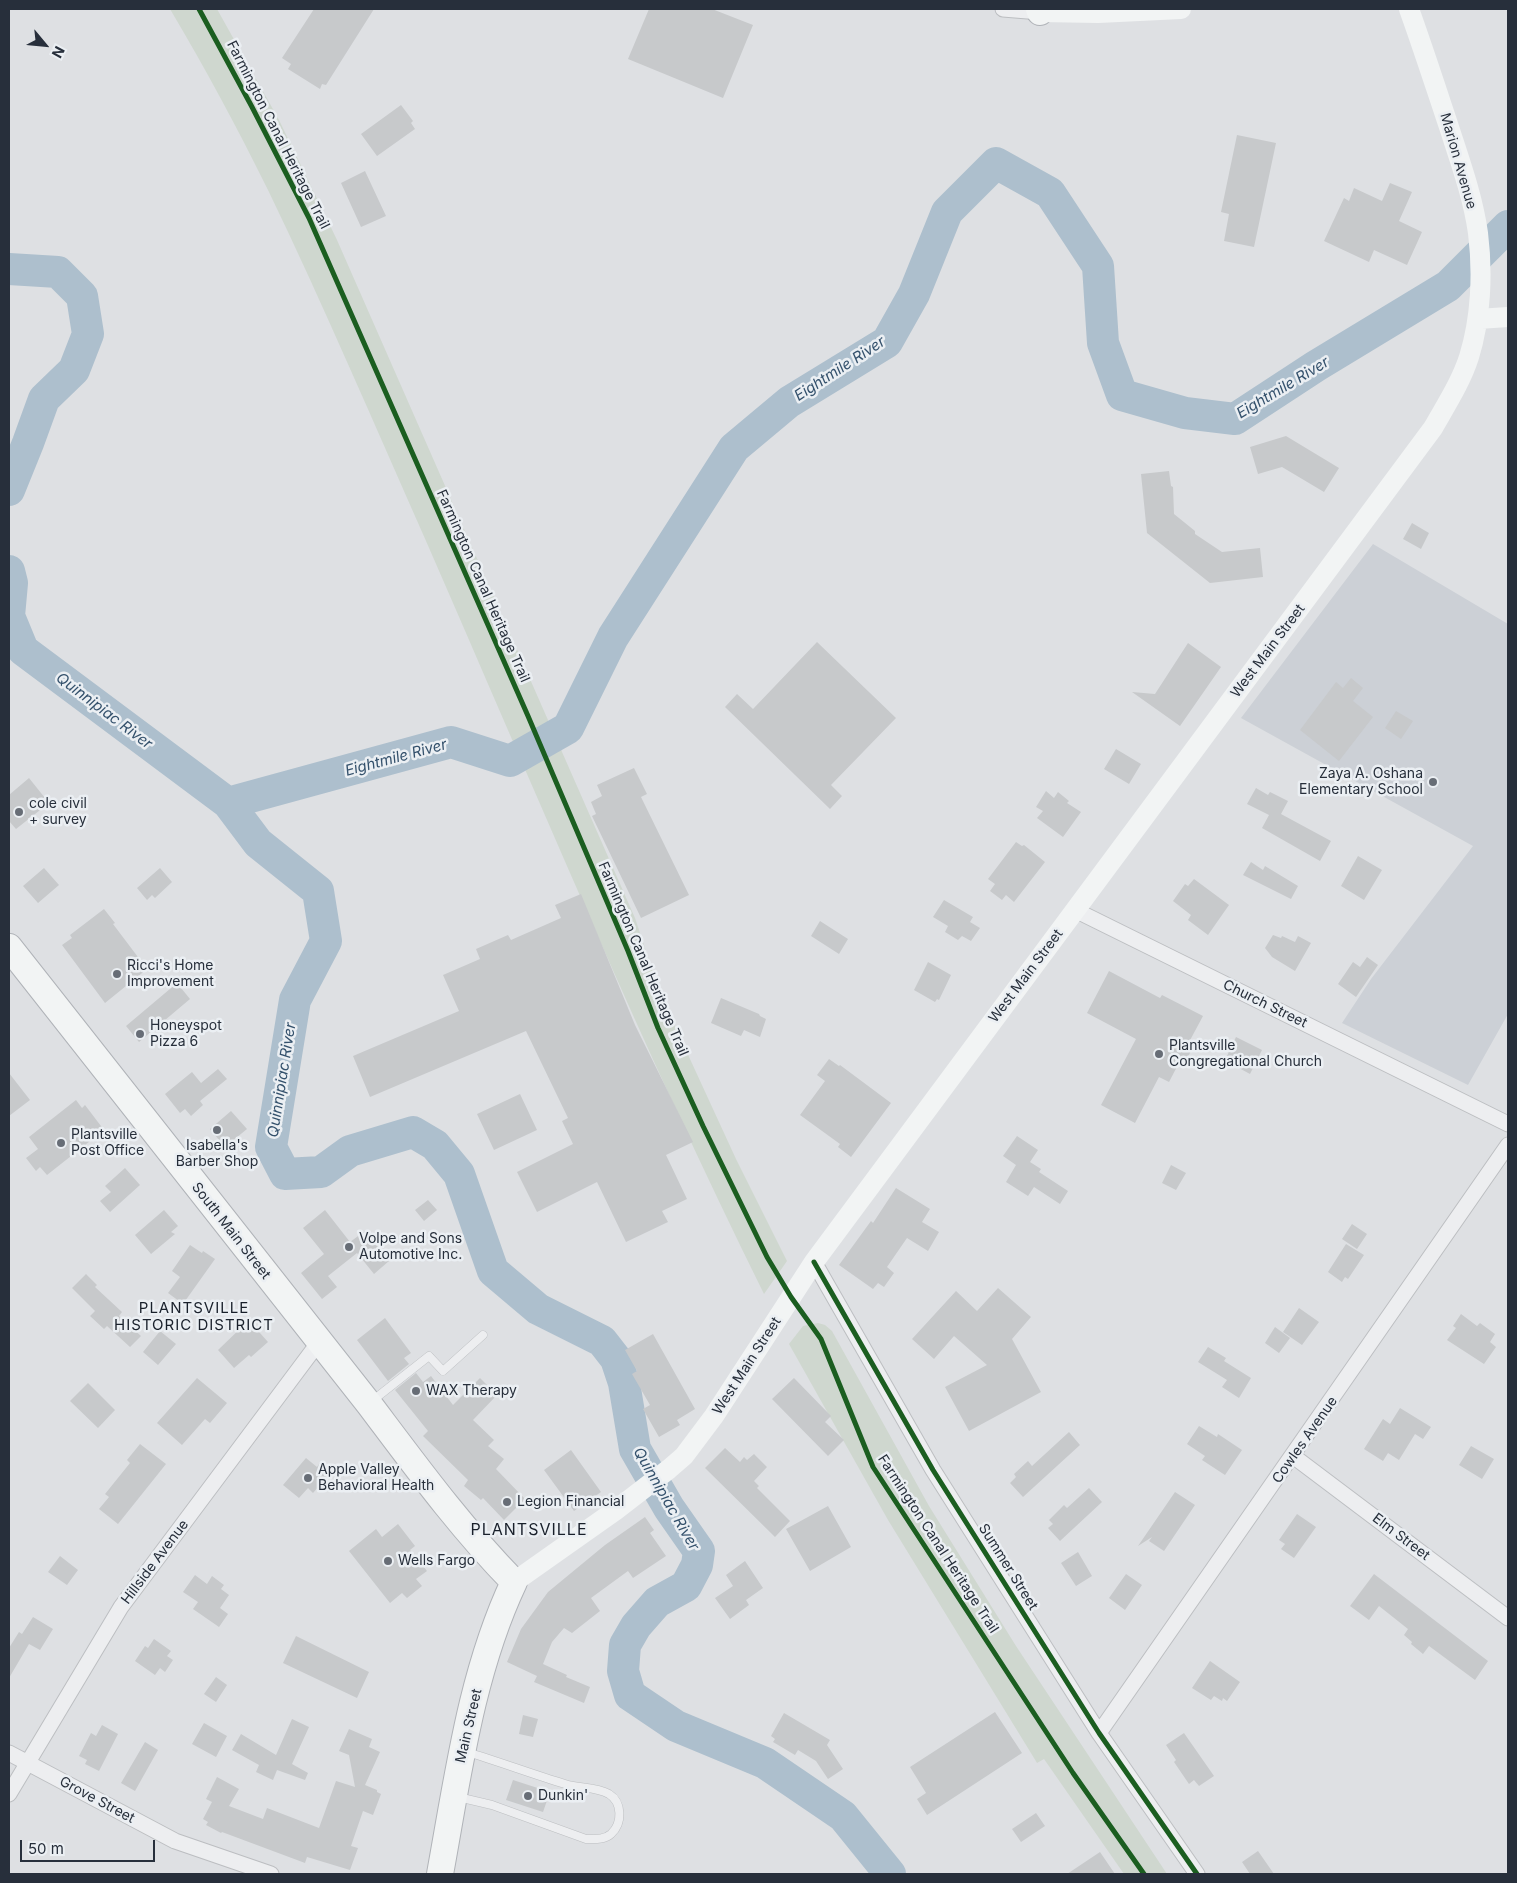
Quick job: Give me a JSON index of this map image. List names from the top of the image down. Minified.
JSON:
{"streets":{"highway":["South Main Street","Main Street"],"main road":["Marion Avenue","West Main Street"],"street":["Church Street","Cowles Avenue","Elm Street","Hillside Avenue","Summer Street","Grove Street"],"cycle path":["Farmington Canal Heritage Trail"]},"crossings":[["Marion Avenue","West Main Street"],["West Main Street","Church Street"],["West Main Street","South Main Street"],["West Main Street","Summer Street"],["West Main Street","Main Street"],["South Main Street","Hillside Avenue"],["South Main Street","Main Street"],["Cowles Avenue","Elm Street"],["Cowles Avenue","Summer Street"],["Hillside Avenue","Grove Street"]],"districts":["PLANTSVILLE HISTORIC DISTRICT","PLANTSVILLE"],"water":["Eightmile River","Quinnipiac River"],"places":["Zaya A. Oshana Elementary School","cole civil + survey","Ricci's Home Improvement","Honeyspot Pizza 6","Plantsville Congregational Church","Isabella's Barber Shop","Plantsville Post Office","Volpe and Sons Automotive Inc.","WAX Therapy","Apple Valley Behavioral Health","Legion Financial","Wells Fargo","Dunkin'"],"scale_bar":"50 m","north":"bottom right"}
